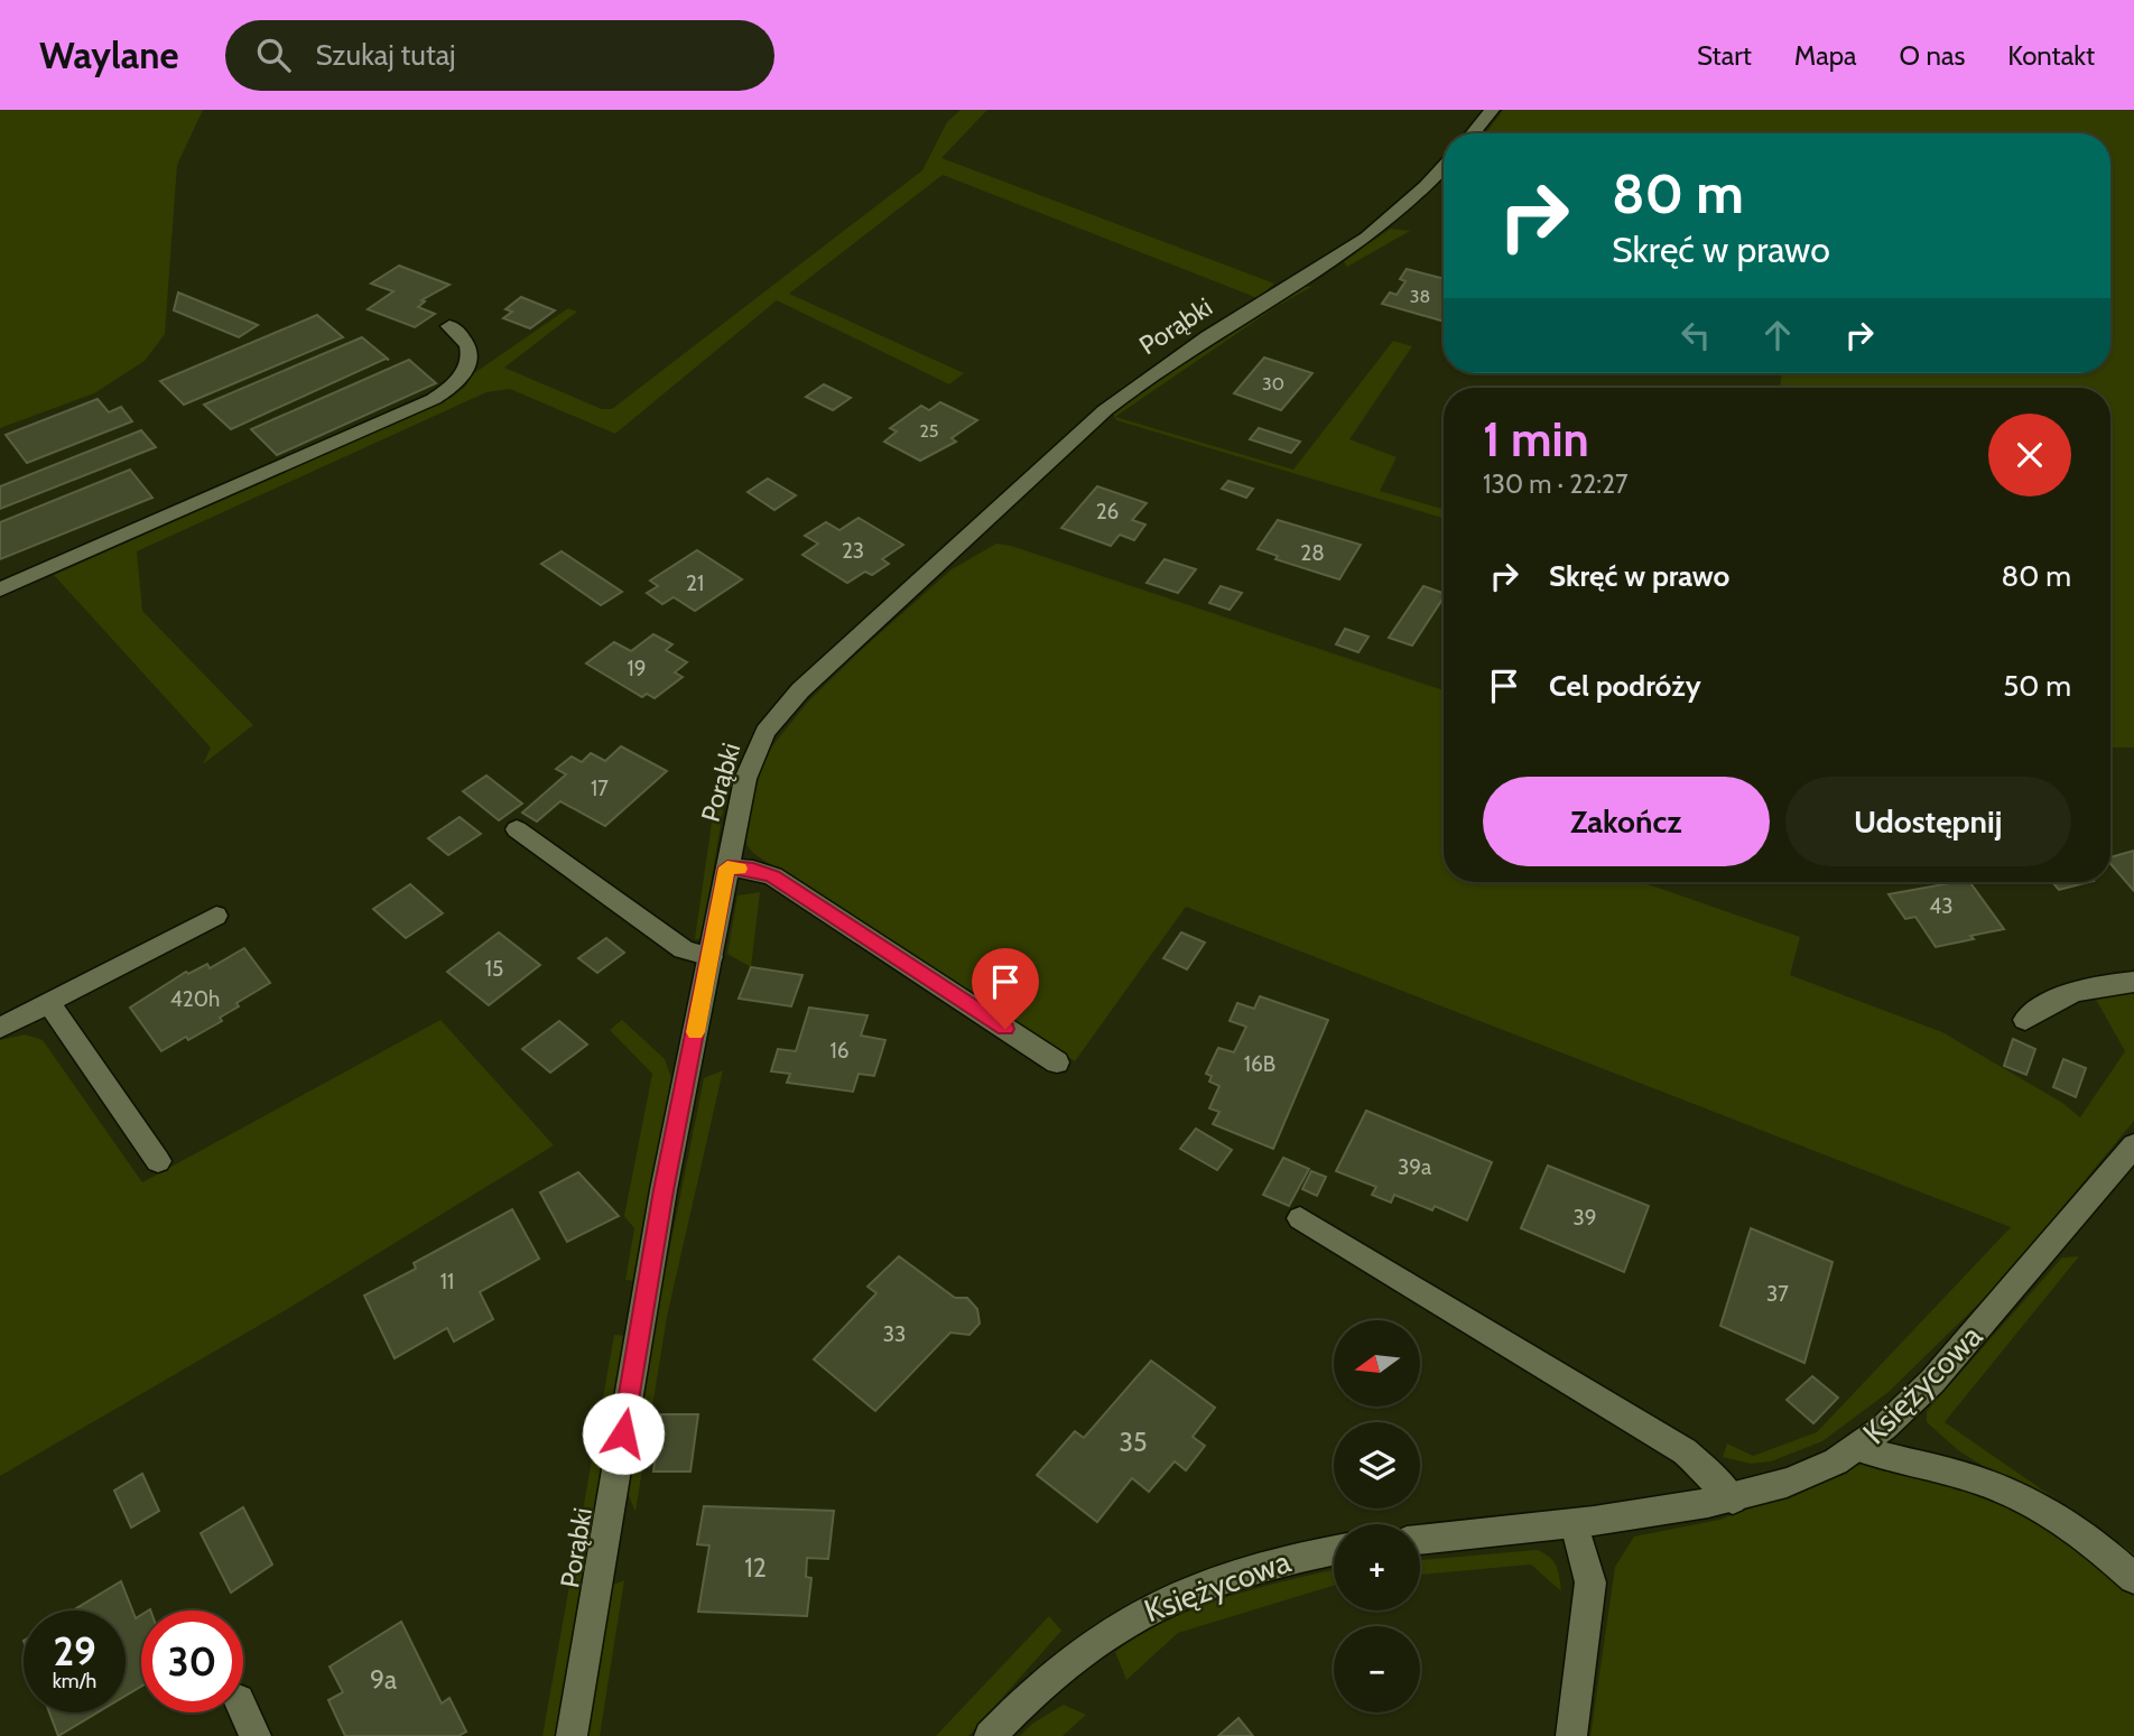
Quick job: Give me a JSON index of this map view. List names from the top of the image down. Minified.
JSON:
{"streets":{"street":["Porąbki","Księżycowa"]},"house_numbers":["38","30","25","26","23","28","21","19","17","43","15","420h","16","16B","39a","39","11","37","33","35","12","9a"],"north":"left","page":{"header":"Waylane","search":"Szukaj tutaj","nav":["Start","Mapa","O nas","Kontakt"],"turn":["80 m","Skręć w prawo"],"heading":["1 min","130 m · 22:27"],"list":[{"name":"Skręć w prawo","value":"80 m"},{"name":"Cel podróży","value":"50 m"}],"buttons":["Zakończ","Udostępnij"],"map_buttons":["+","−"],"speed":"29 km/h","limit":"30"}}
